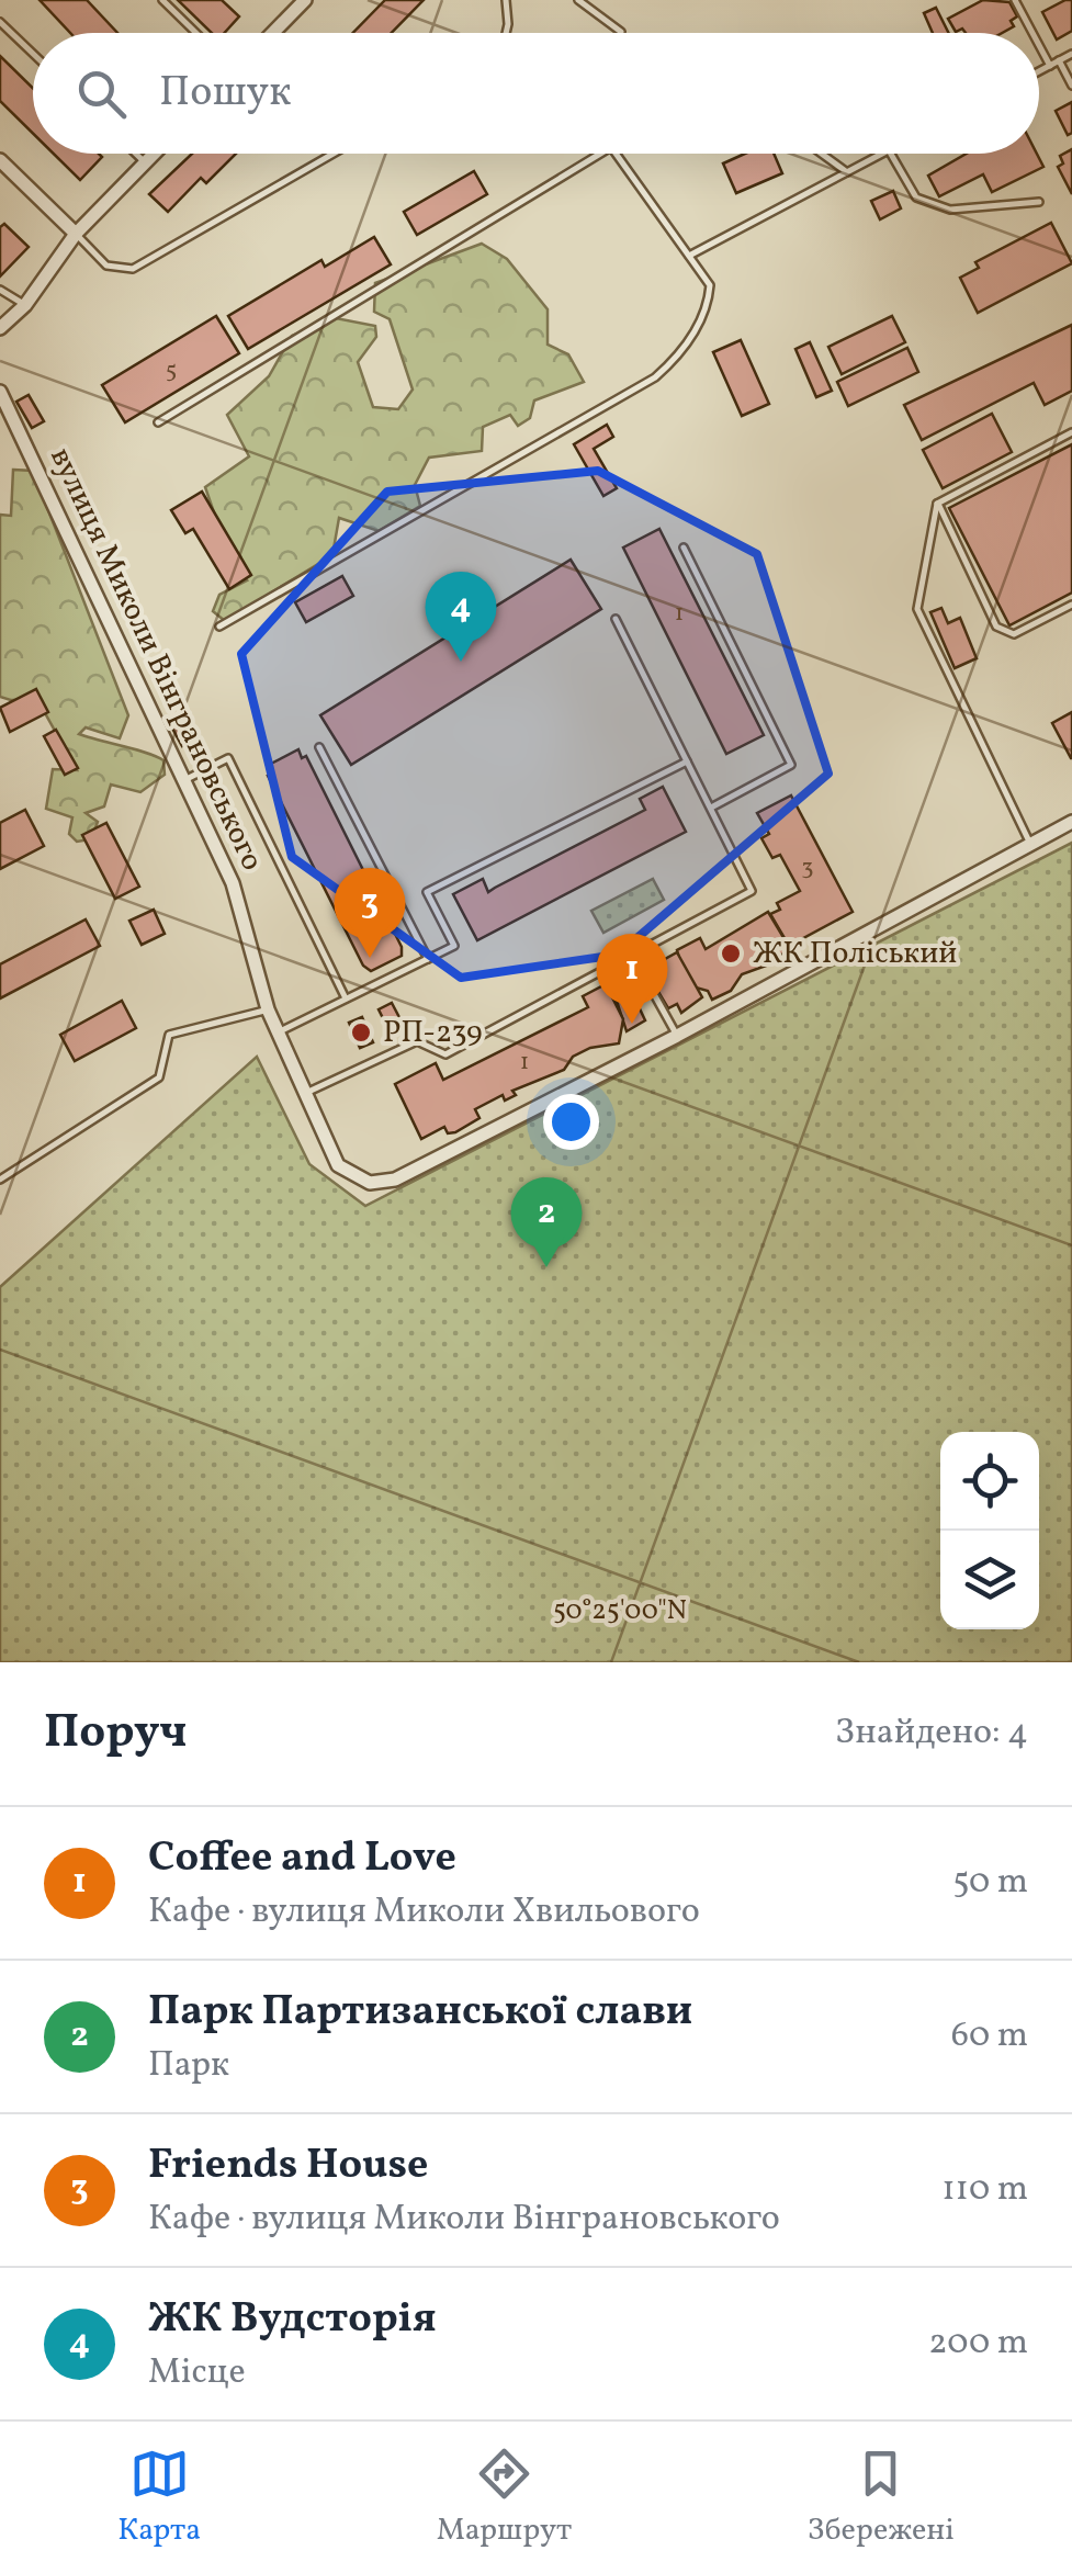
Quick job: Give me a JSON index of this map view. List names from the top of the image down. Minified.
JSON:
{"streets":{"street":["вулиця Миколи Вінграновського"]},"places":["ЖК Поліський","РП-239"],"house_numbers":["5","1","3","1"],"page":{"search":"Пошук","pins":["4","3","1","2"],"heading":["Поруч","Знайдено: 4"],"list":[{"mark":"1","name":"Coffee and Love","note":"Кафе · вулиця Миколи Хвильового","value":"50 m"},{"mark":"2","name":"Парк Партизанської слави","note":"Парк","value":"60 m"},{"mark":"3","name":"Friends House","note":"Кафе · вулиця Миколи Вінграновського","value":"110 m"},{"mark":"4","name":"ЖК Вудсторія","note":"Місце","value":"200 m"}],"nav":["Карта","Маршрут","Збережені"]},"coordinates":["50°25'00\"N"]}
